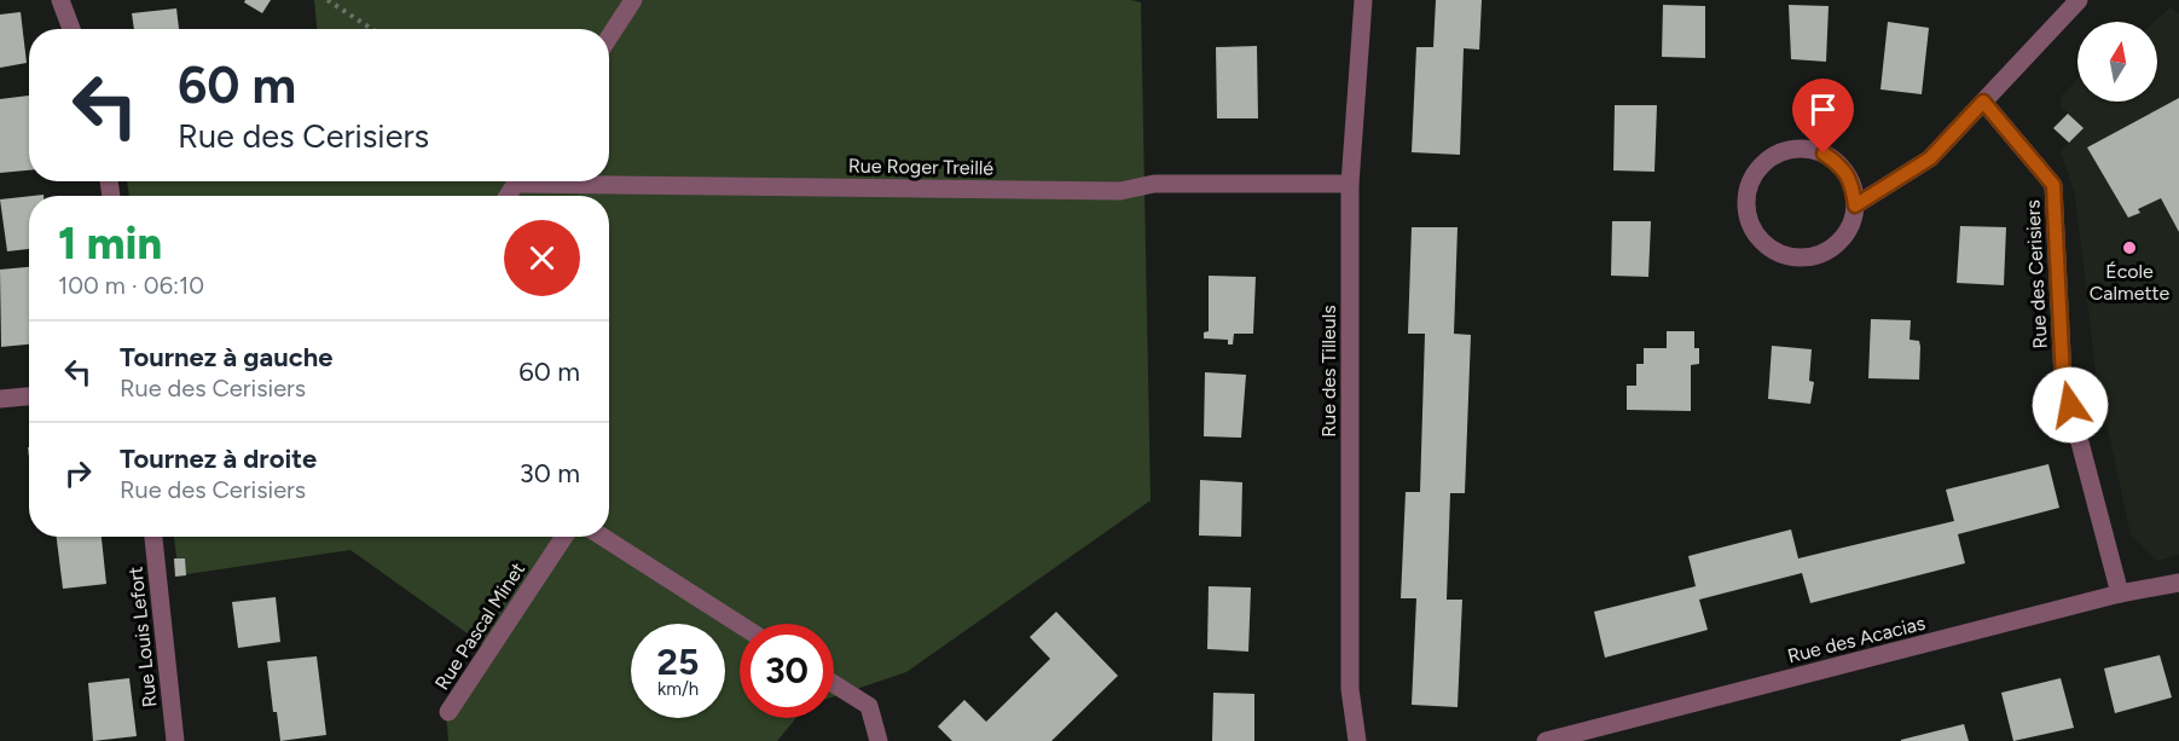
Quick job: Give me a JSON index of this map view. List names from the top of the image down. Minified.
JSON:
{"streets":{"street":["Rue Roger Treillé","Rue des Cerisiers","Rue des Tilleuls","Rue Pascal Minet","Rue Louis Lefort","Rue des Acacias"]},"crossings":[["Rue Roger Treillé","Rue des Tilleuls"],["Rue des Cerisiers","Rue des Acacias"]],"places":["École Calmette"],"north":"top","page":{"turn":["60 m","Rue des Cerisiers"],"heading":["1 min","100 m · 06:10"],"list":[{"name":"Tournez à gauche","note":"Rue des Cerisiers","value":"60 m"},{"name":"Tournez à droite","note":"Rue des Cerisiers","value":"30 m"}],"speed":"25 km/h","limit":"30"}}
